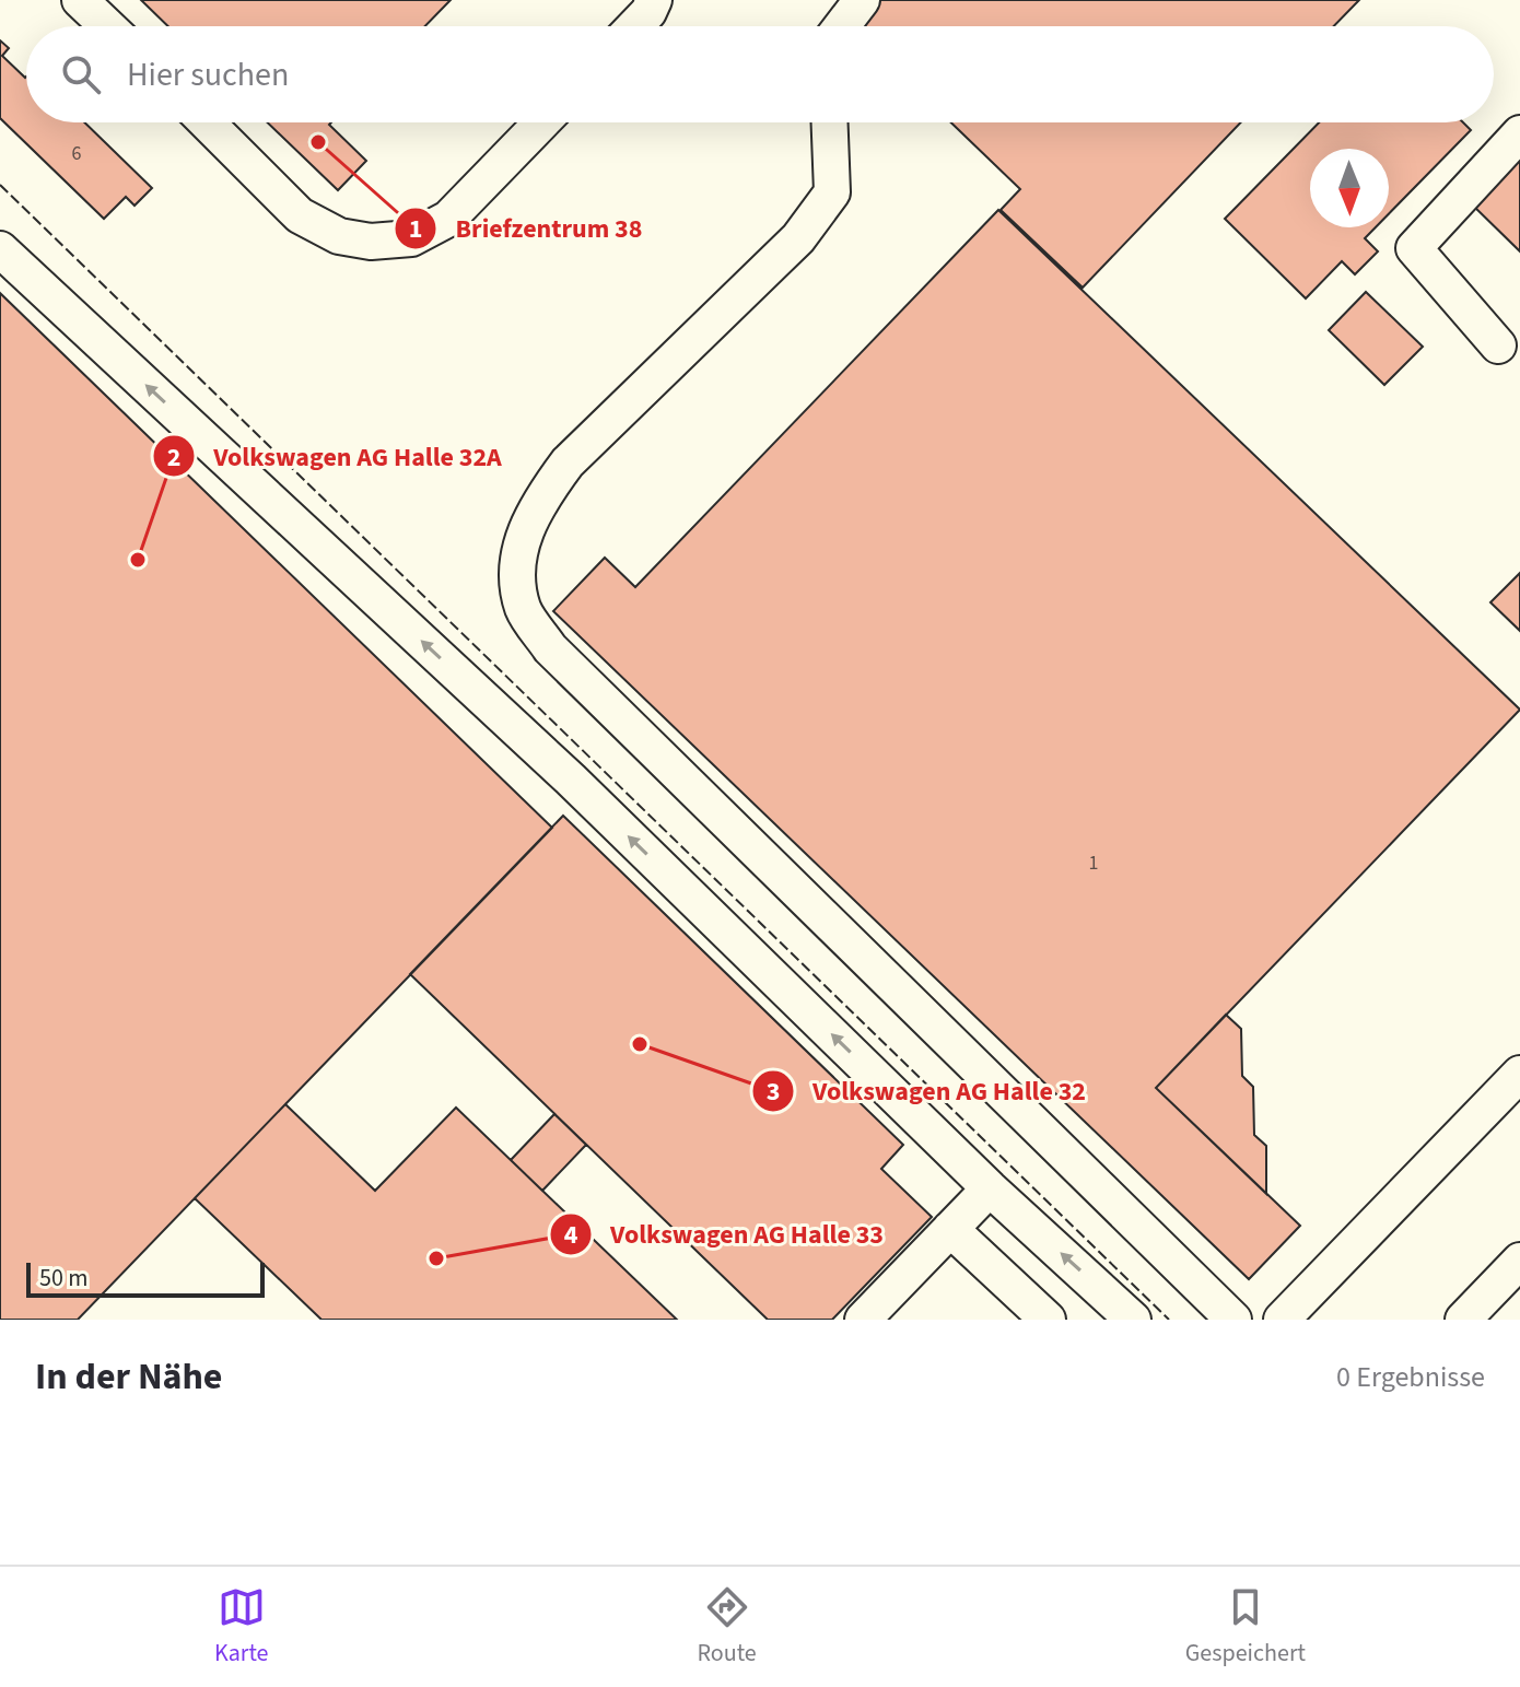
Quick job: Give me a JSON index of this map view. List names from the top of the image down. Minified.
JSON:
{"places":["Briefzentrum 38","Volkswagen AG Halle 32A","Volkswagen AG Halle 32","Volkswagen AG Halle 33"],"house_numbers":["6","1"],"scale_bar":"50 m","north":"bottom","page":{"search":"Hier suchen","scale":"50 m","heading":["In der Nähe","0 Ergebnisse"],"nav":["Karte","Route","Gespeichert"]}}
